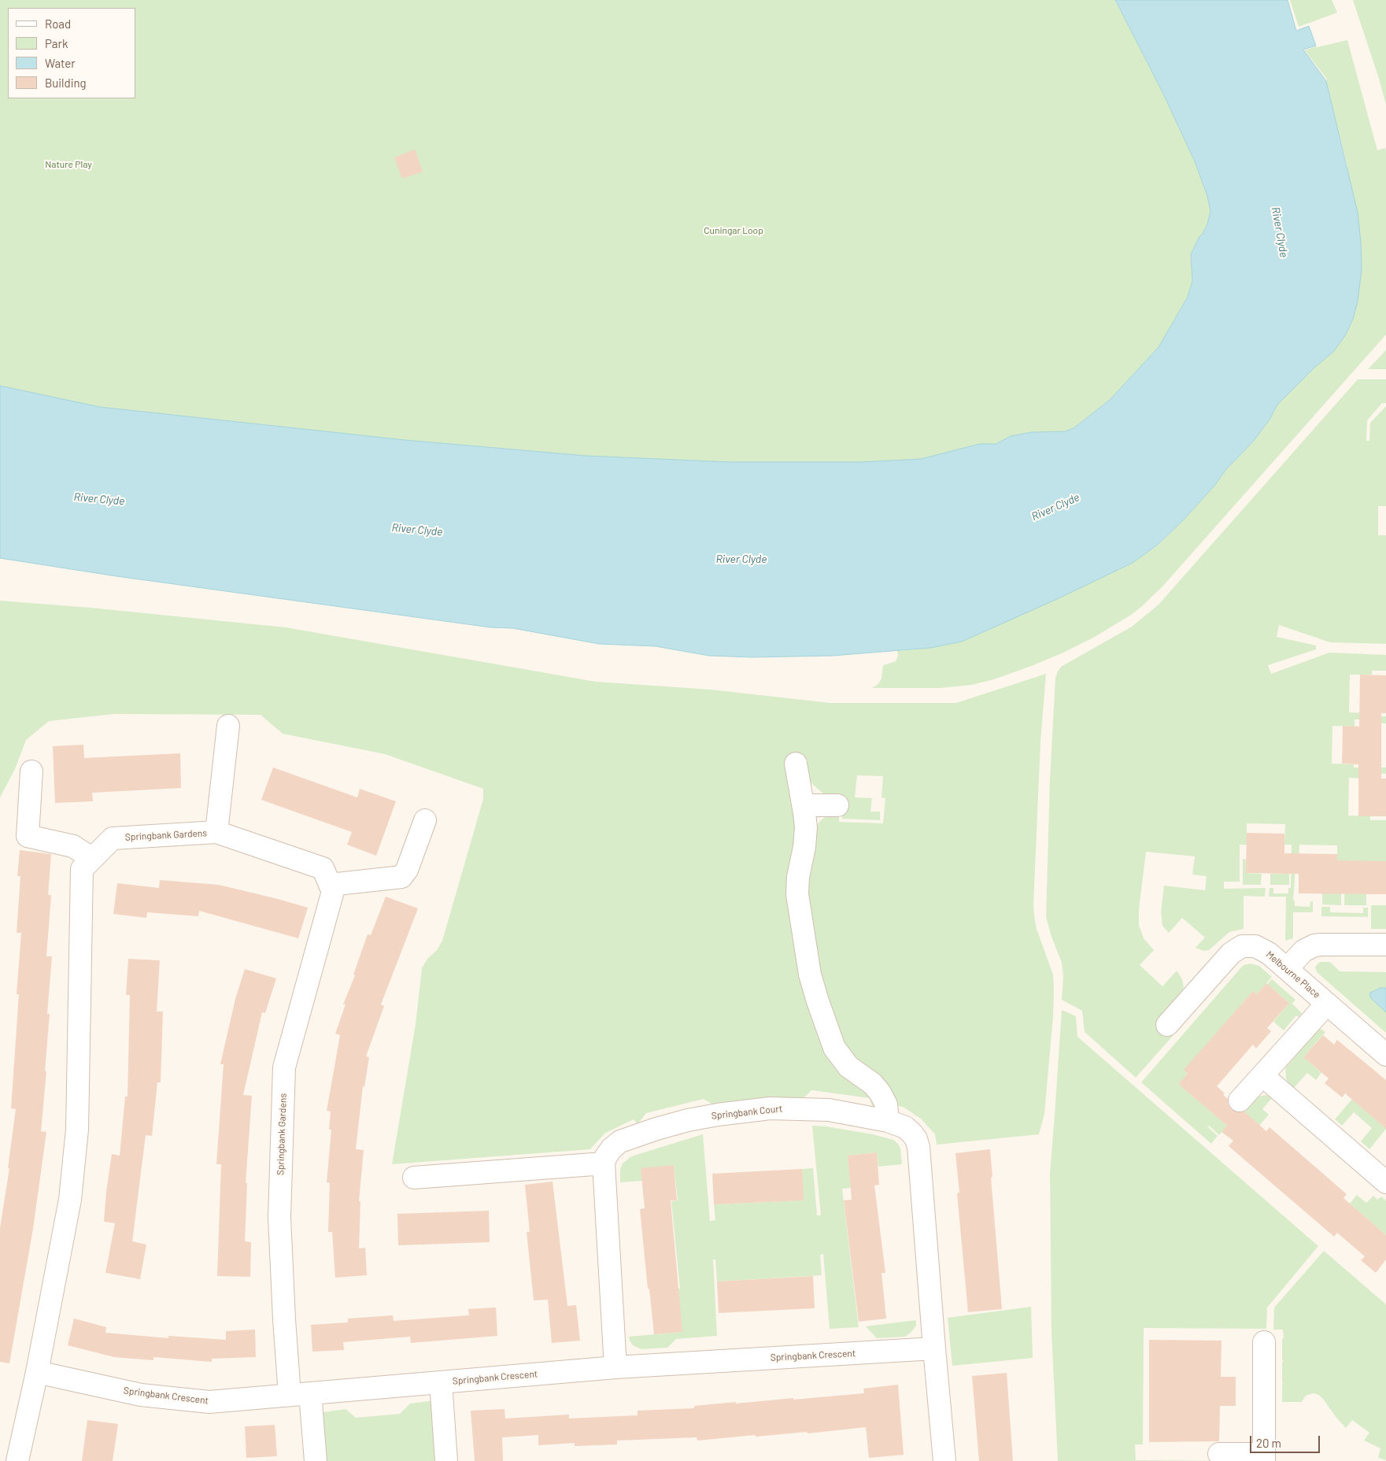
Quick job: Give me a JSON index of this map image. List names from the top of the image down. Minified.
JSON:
{"streets":{"street":["Springbank Gardens","Melbourne Place","Springbank Court","Springbank Crescent"]},"crossings":[["Springbank Gardens","Springbank Crescent"],["Springbank Court","Springbank Crescent"]],"water":["River Clyde"],"parks":["Nature Play","Cuningar Loop"],"legend":["Road","Park","Water","Building"],"scale_bar":"20 m"}
